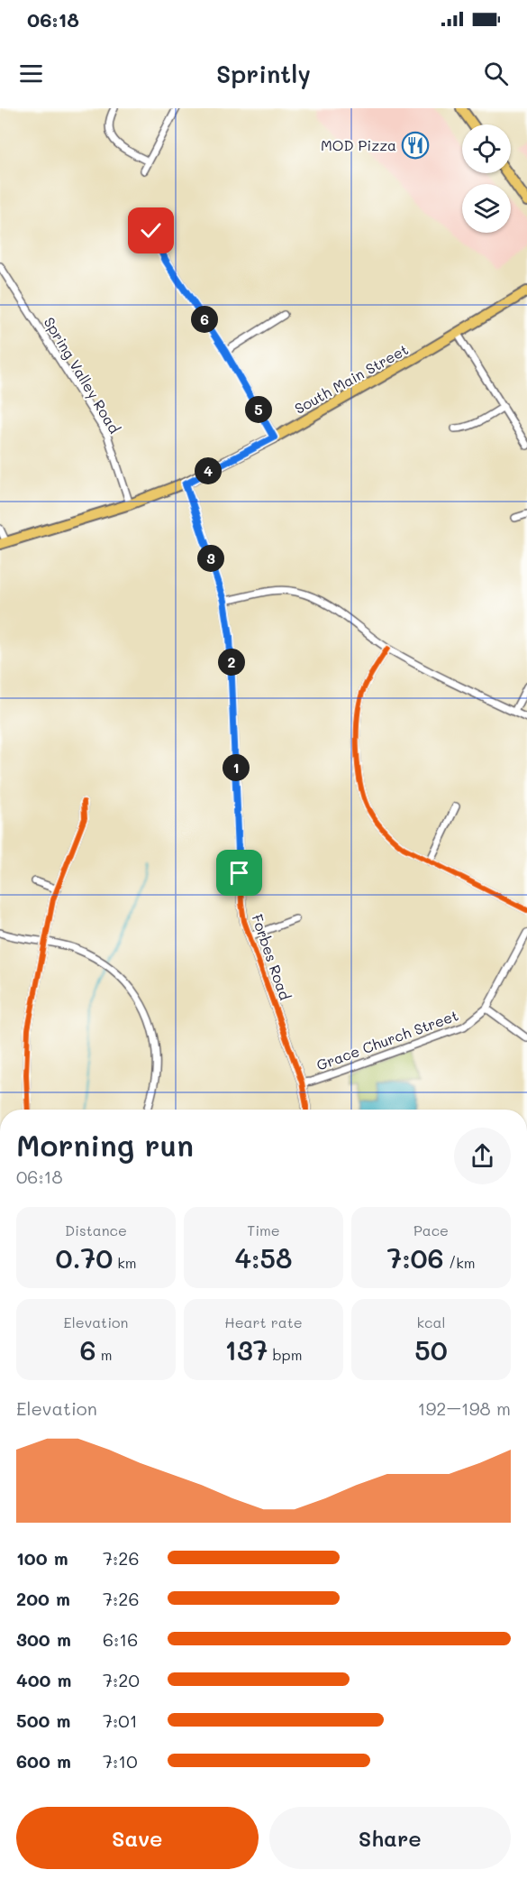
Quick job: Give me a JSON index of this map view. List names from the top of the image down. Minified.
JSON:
{"streets":{"main road":["South Main Street"],"street":["Spring Valley Road","Forbes Road","Grace Church Street"]},"crossings":[["Spring Valley Road","South Main Street"],["South Main Street","Forbes Road"],["Forbes Road","Grace Church Street"]],"places":{"restaurant":["MOD Pizza"]},"page":{"status":"06:18","header":"Sprintly","pins":["6","5","4","3","2","1"],"heading":["Morning run","06:18"],"stats":[["Distance","0.70 km"],["Time","4:58"],["Pace","7:06 /km"],["Elevation","6 m"],["Heart rate","137 bpm"],["kcal","50"]],"chart":["Elevation","192–198 m"],"list":[{"name":"100 m","note":"7:26"},{"name":"200 m","note":"7:26"},{"name":"300 m","note":"6:16"},{"name":"400 m","note":"7:20"},{"name":"500 m","note":"7:01"},{"name":"600 m","note":"7:10"}],"buttons":["Save","Share"]}}
